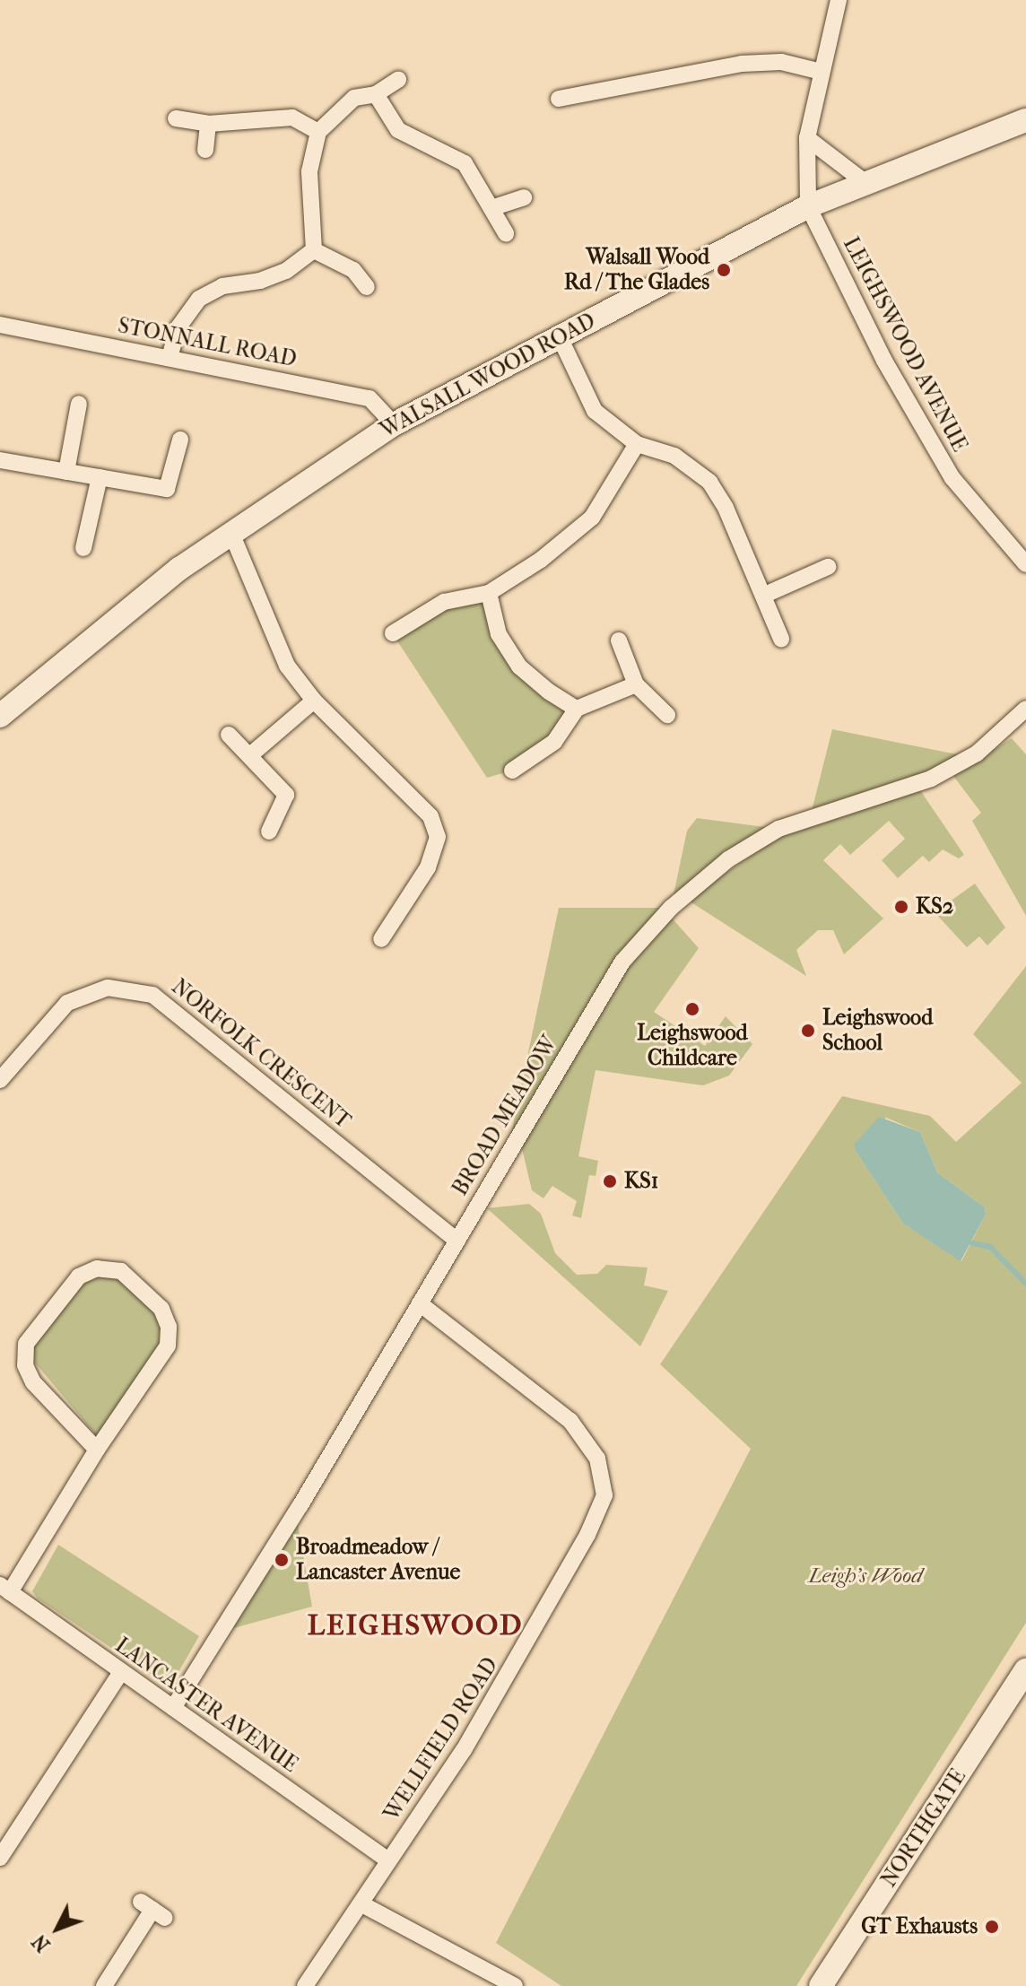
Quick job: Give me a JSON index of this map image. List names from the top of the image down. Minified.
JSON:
{"streets":{"street":["STONNALL ROAD","LEIGHSWOOD AVENUE","WALSALL WOOD ROAD","NORFOLK CRESCENT","BROAD MEADOW","LANCASTER AVENUE","WELLFIELD ROAD","NORTHGATE"]},"crossings":[["STONNALL ROAD","WALSALL WOOD ROAD"],["LEIGHSWOOD AVENUE","WALSALL WOOD ROAD"],["NORFOLK CRESCENT","BROAD MEADOW"],["BROAD MEADOW","LANCASTER AVENUE"],["BROAD MEADOW","WELLFIELD ROAD"],["LANCASTER AVENUE","WELLFIELD ROAD"]],"districts":["LEIGHSWOOD"],"parks":["Leigh's Wood"],"places":["Walsall Wood Rd / The Glades","KS2","Leighswood Childcare","Leighswood School","KS1","Broadmeadow / Lancaster Avenue","GT Exhausts"],"north":"bottom left"}
